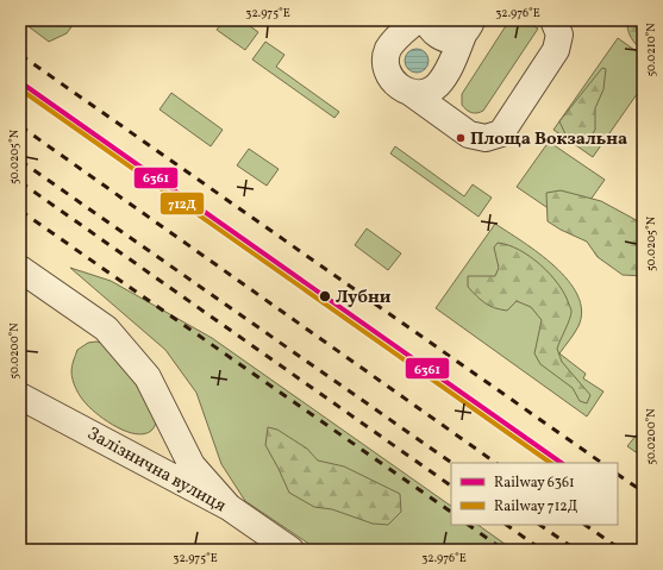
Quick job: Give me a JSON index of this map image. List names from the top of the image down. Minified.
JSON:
{"streets":{"street":["Залізнична вулиця"]},"places":["Площа Вокзальна","Лубни"],"lines":["rail line 6361","rail line 712Д"],"legend":["Railway 6361","Railway 712Д"],"coordinates":["32.975°E","32.976°E","50.0210°N","50.0205°N","50.0200°N"]}
